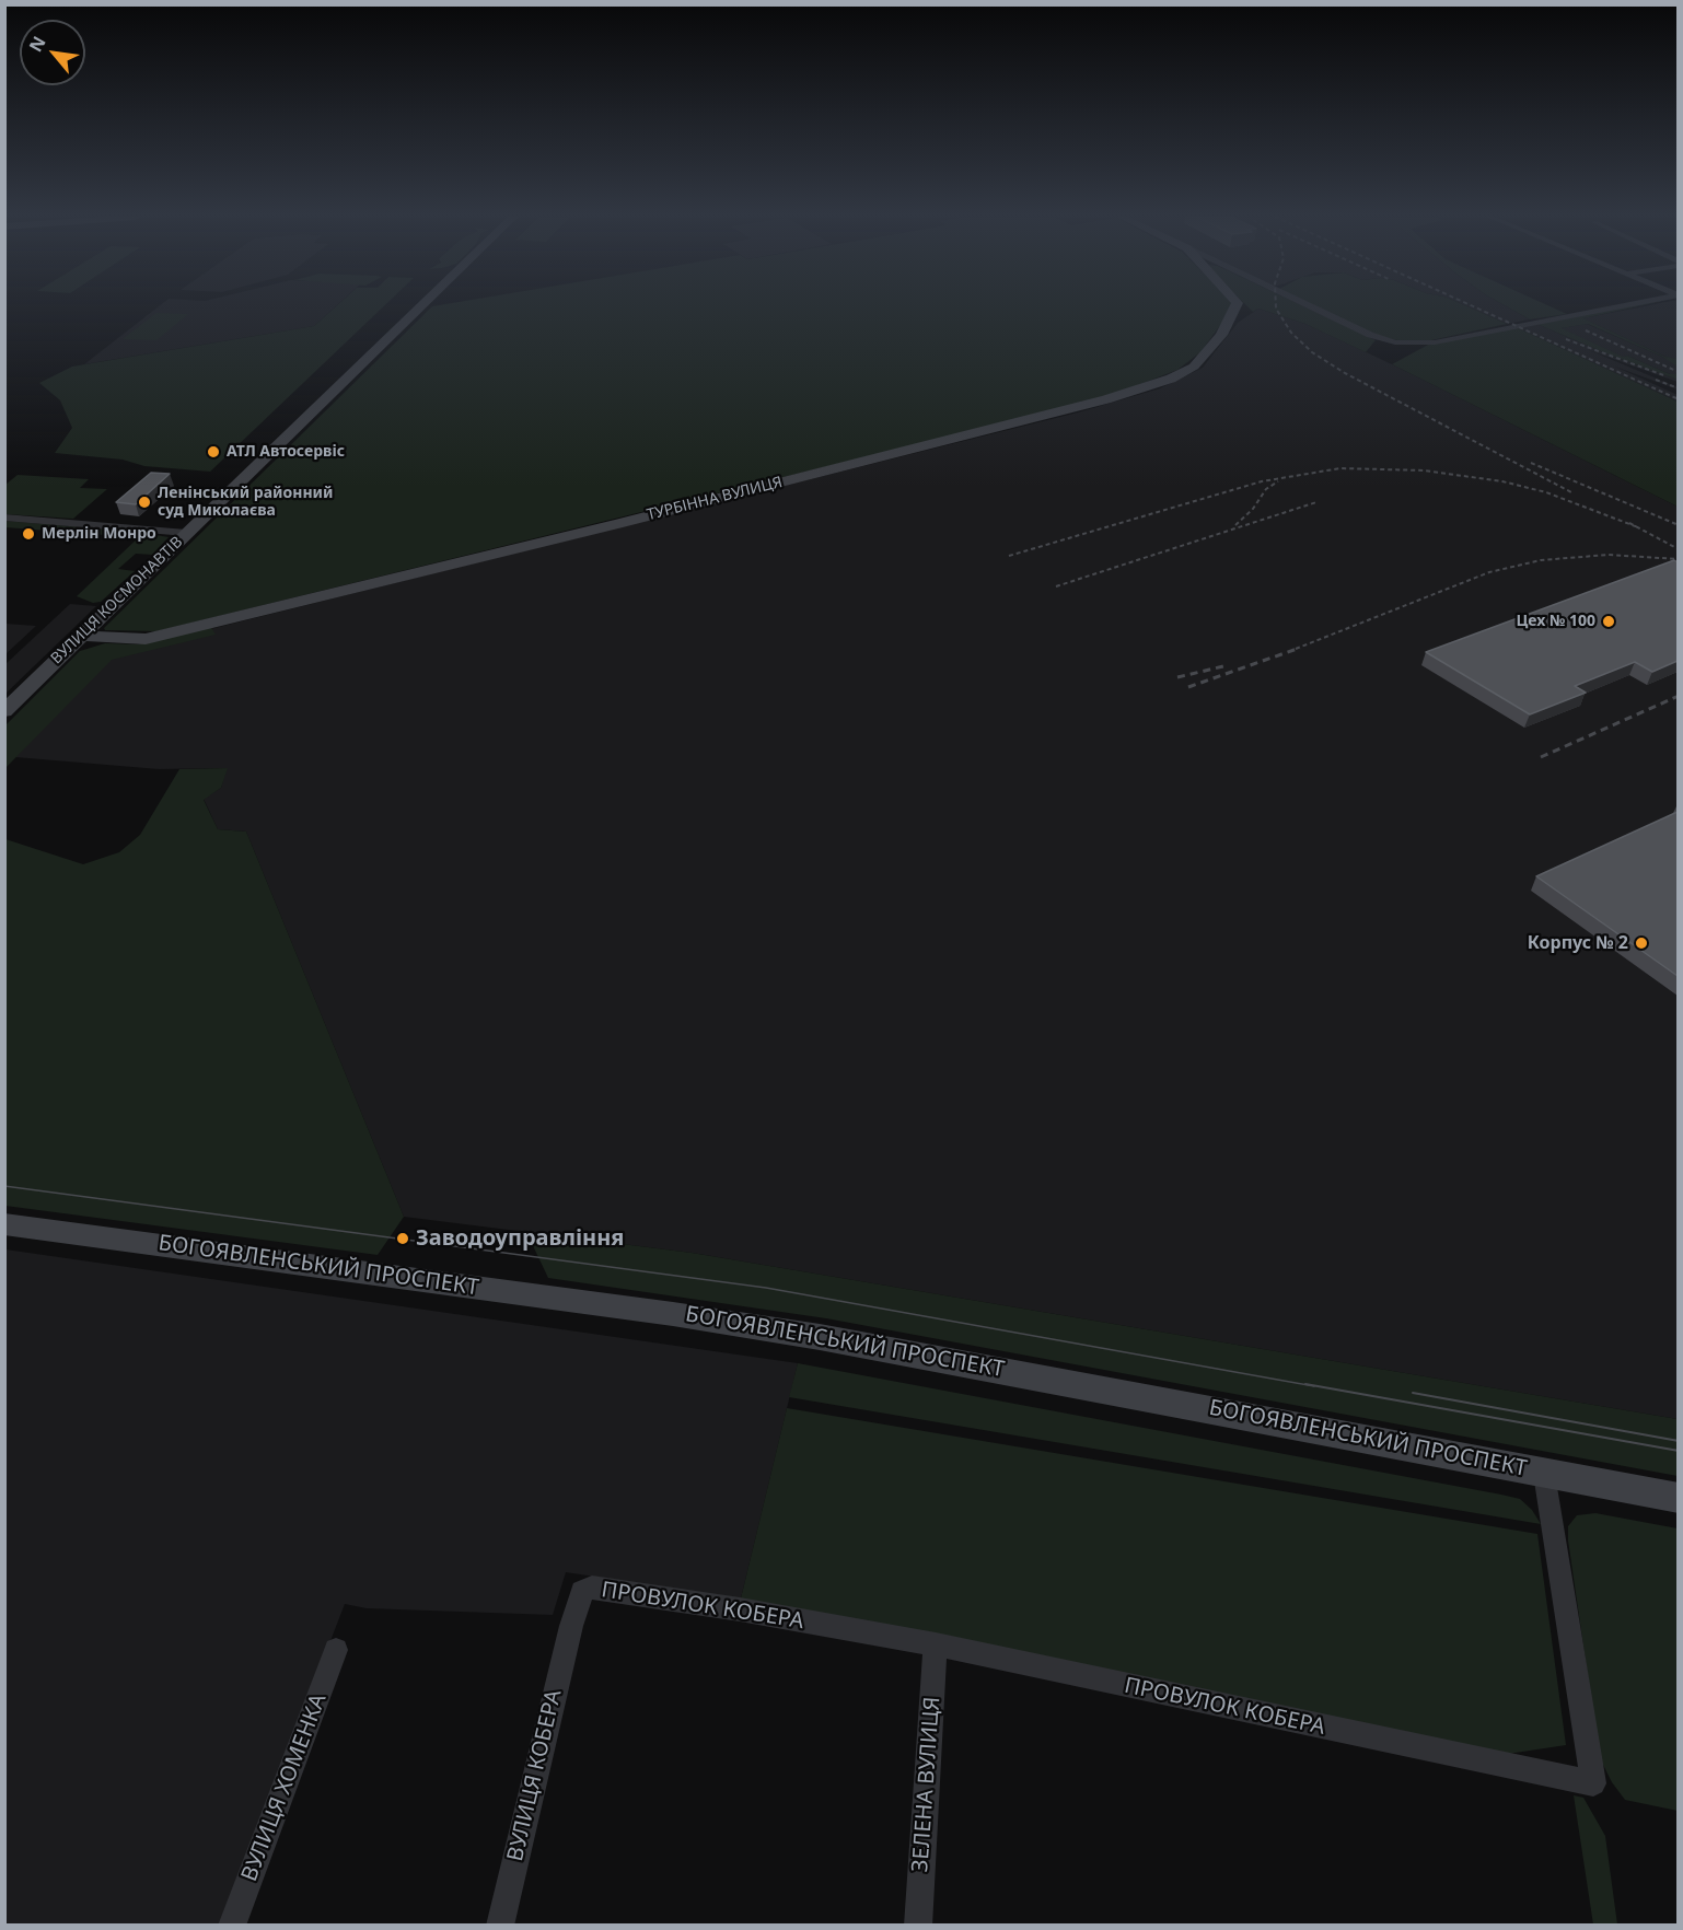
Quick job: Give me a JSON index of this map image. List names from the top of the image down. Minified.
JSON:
{"streets":{"main road":["ТУРБІННА ВУЛИЦЯ","ВУЛИЦЯ КОСМОНАВТІВ","БОГОЯВЛЕНСЬКИЙ ПРОСПЕКТ"],"street":["ПРОВУЛОК КОБЕРА","ВУЛИЦЯ КОБЕРА","ЗЕЛЕНА ВУЛИЦЯ","ВУЛИЦЯ ХОМЕНКА"]},"crossings":[["ТУРБІННА ВУЛИЦЯ","ВУЛИЦЯ КОСМОНАВТІВ"],["БОГОЯВЛЕНСЬКИЙ ПРОСПЕКТ","ПРОВУЛОК КОБЕРА"],["ПРОВУЛОК КОБЕРА","ВУЛИЦЯ КОБЕРА"],["ПРОВУЛОК КОБЕРА","ЗЕЛЕНА ВУЛИЦЯ"]],"places":["АТЛ Автосервіс","Ленінський районний суд Миколаєва","Мерлін Монро","Цех № 100","Корпус № 2","Заводоуправління"],"north":"top left"}
